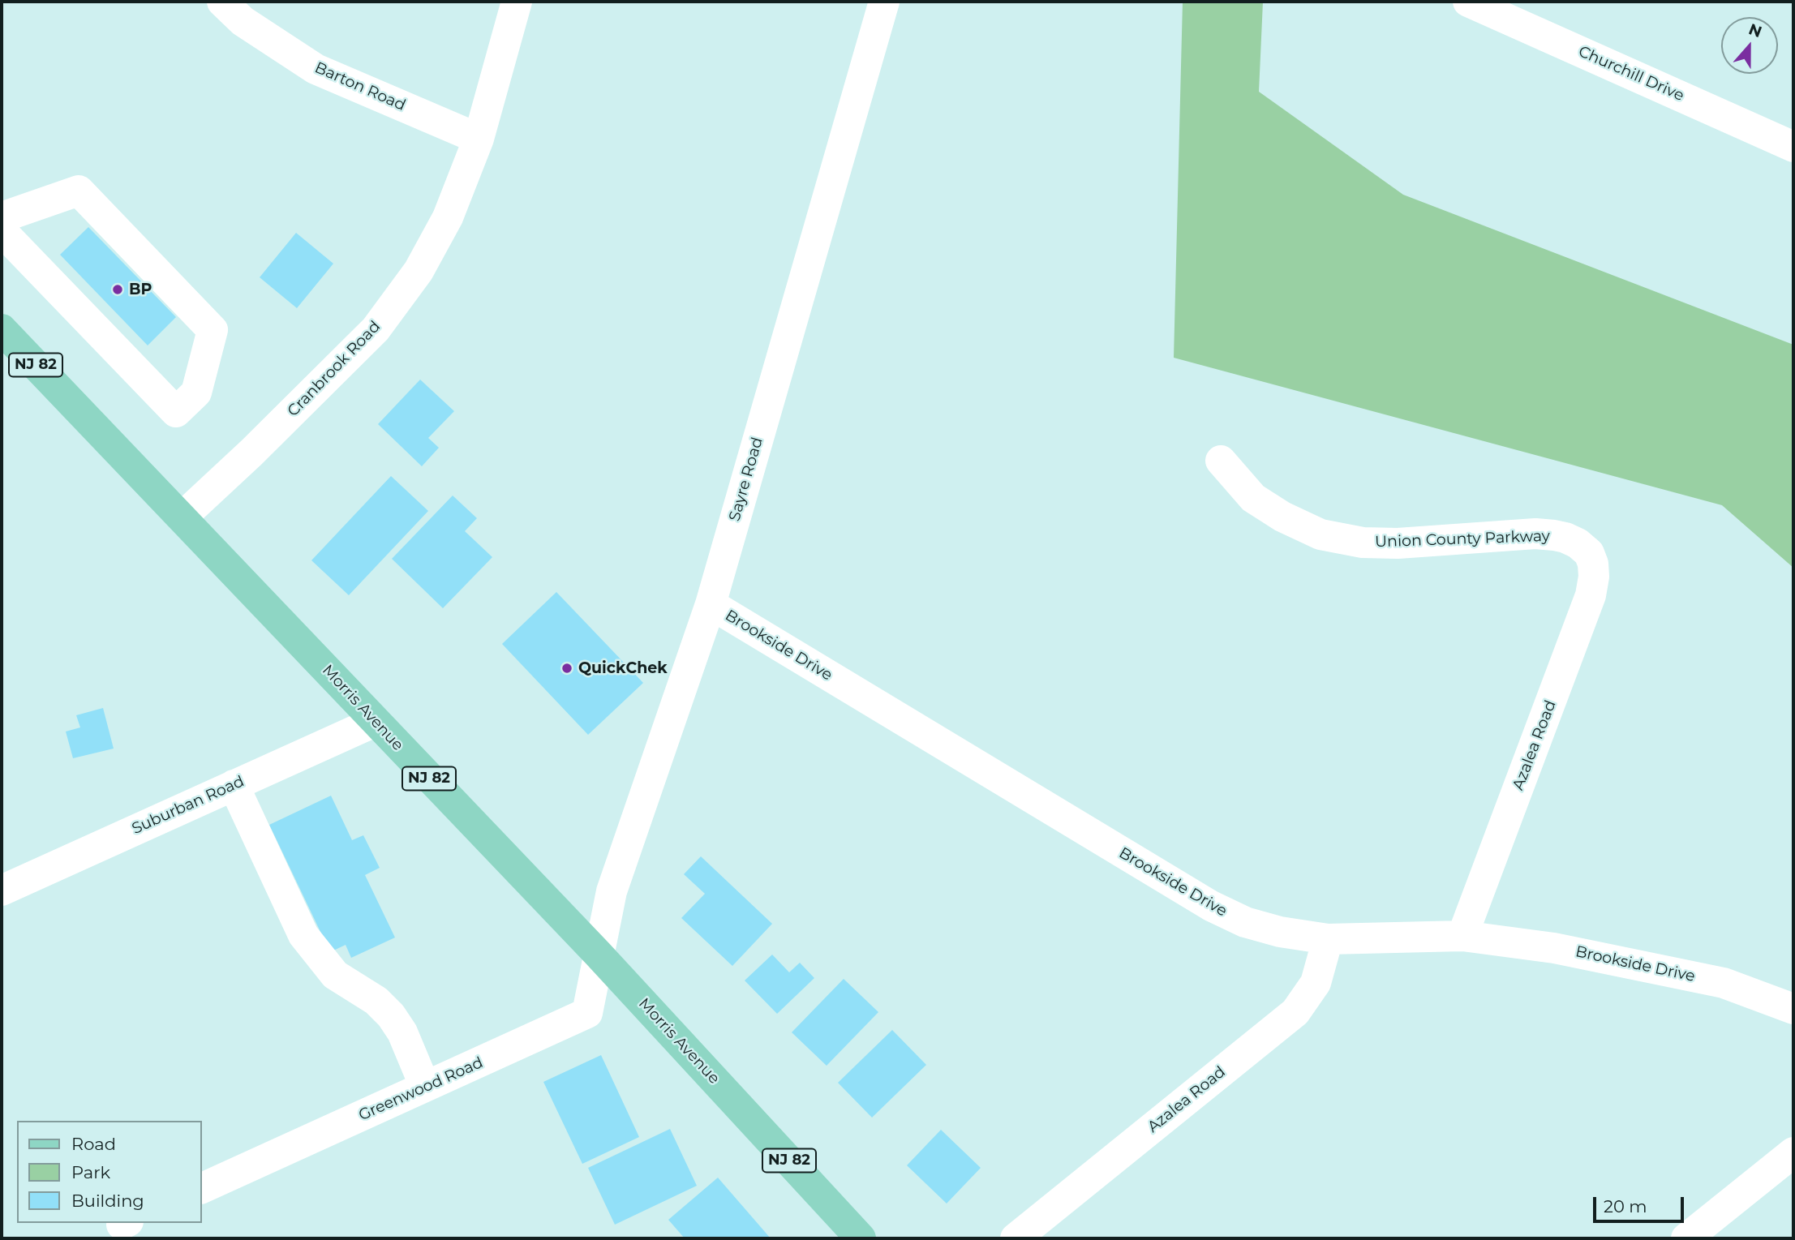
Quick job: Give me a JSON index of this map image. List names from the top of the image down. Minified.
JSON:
{"streets":{"main road":["NJ 82","Morris Avenue"],"street":["Churchill Drive","Barton Road","Cranbrook Road","Sayre Road","Union County Parkway","Brookside Drive","Azalea Road","Suburban Road","Greenwood Road"]},"crossings":[["Barton Road","Cranbrook Road"],["Cranbrook Road","Morris Avenue"],["Sayre Road","Brookside Drive"],["Sayre Road","Morris Avenue"],["Sayre Road","Greenwood Road"],["Union County Parkway","Azalea Road"],["Brookside Drive","Azalea Road"],["Morris Avenue","Suburban Road"],["Morris Avenue","Greenwood Road"]],"places":["BP","QuickChek"],"legend":["Road","Park","Building"],"scale_bar":"20 m","north":"top"}
